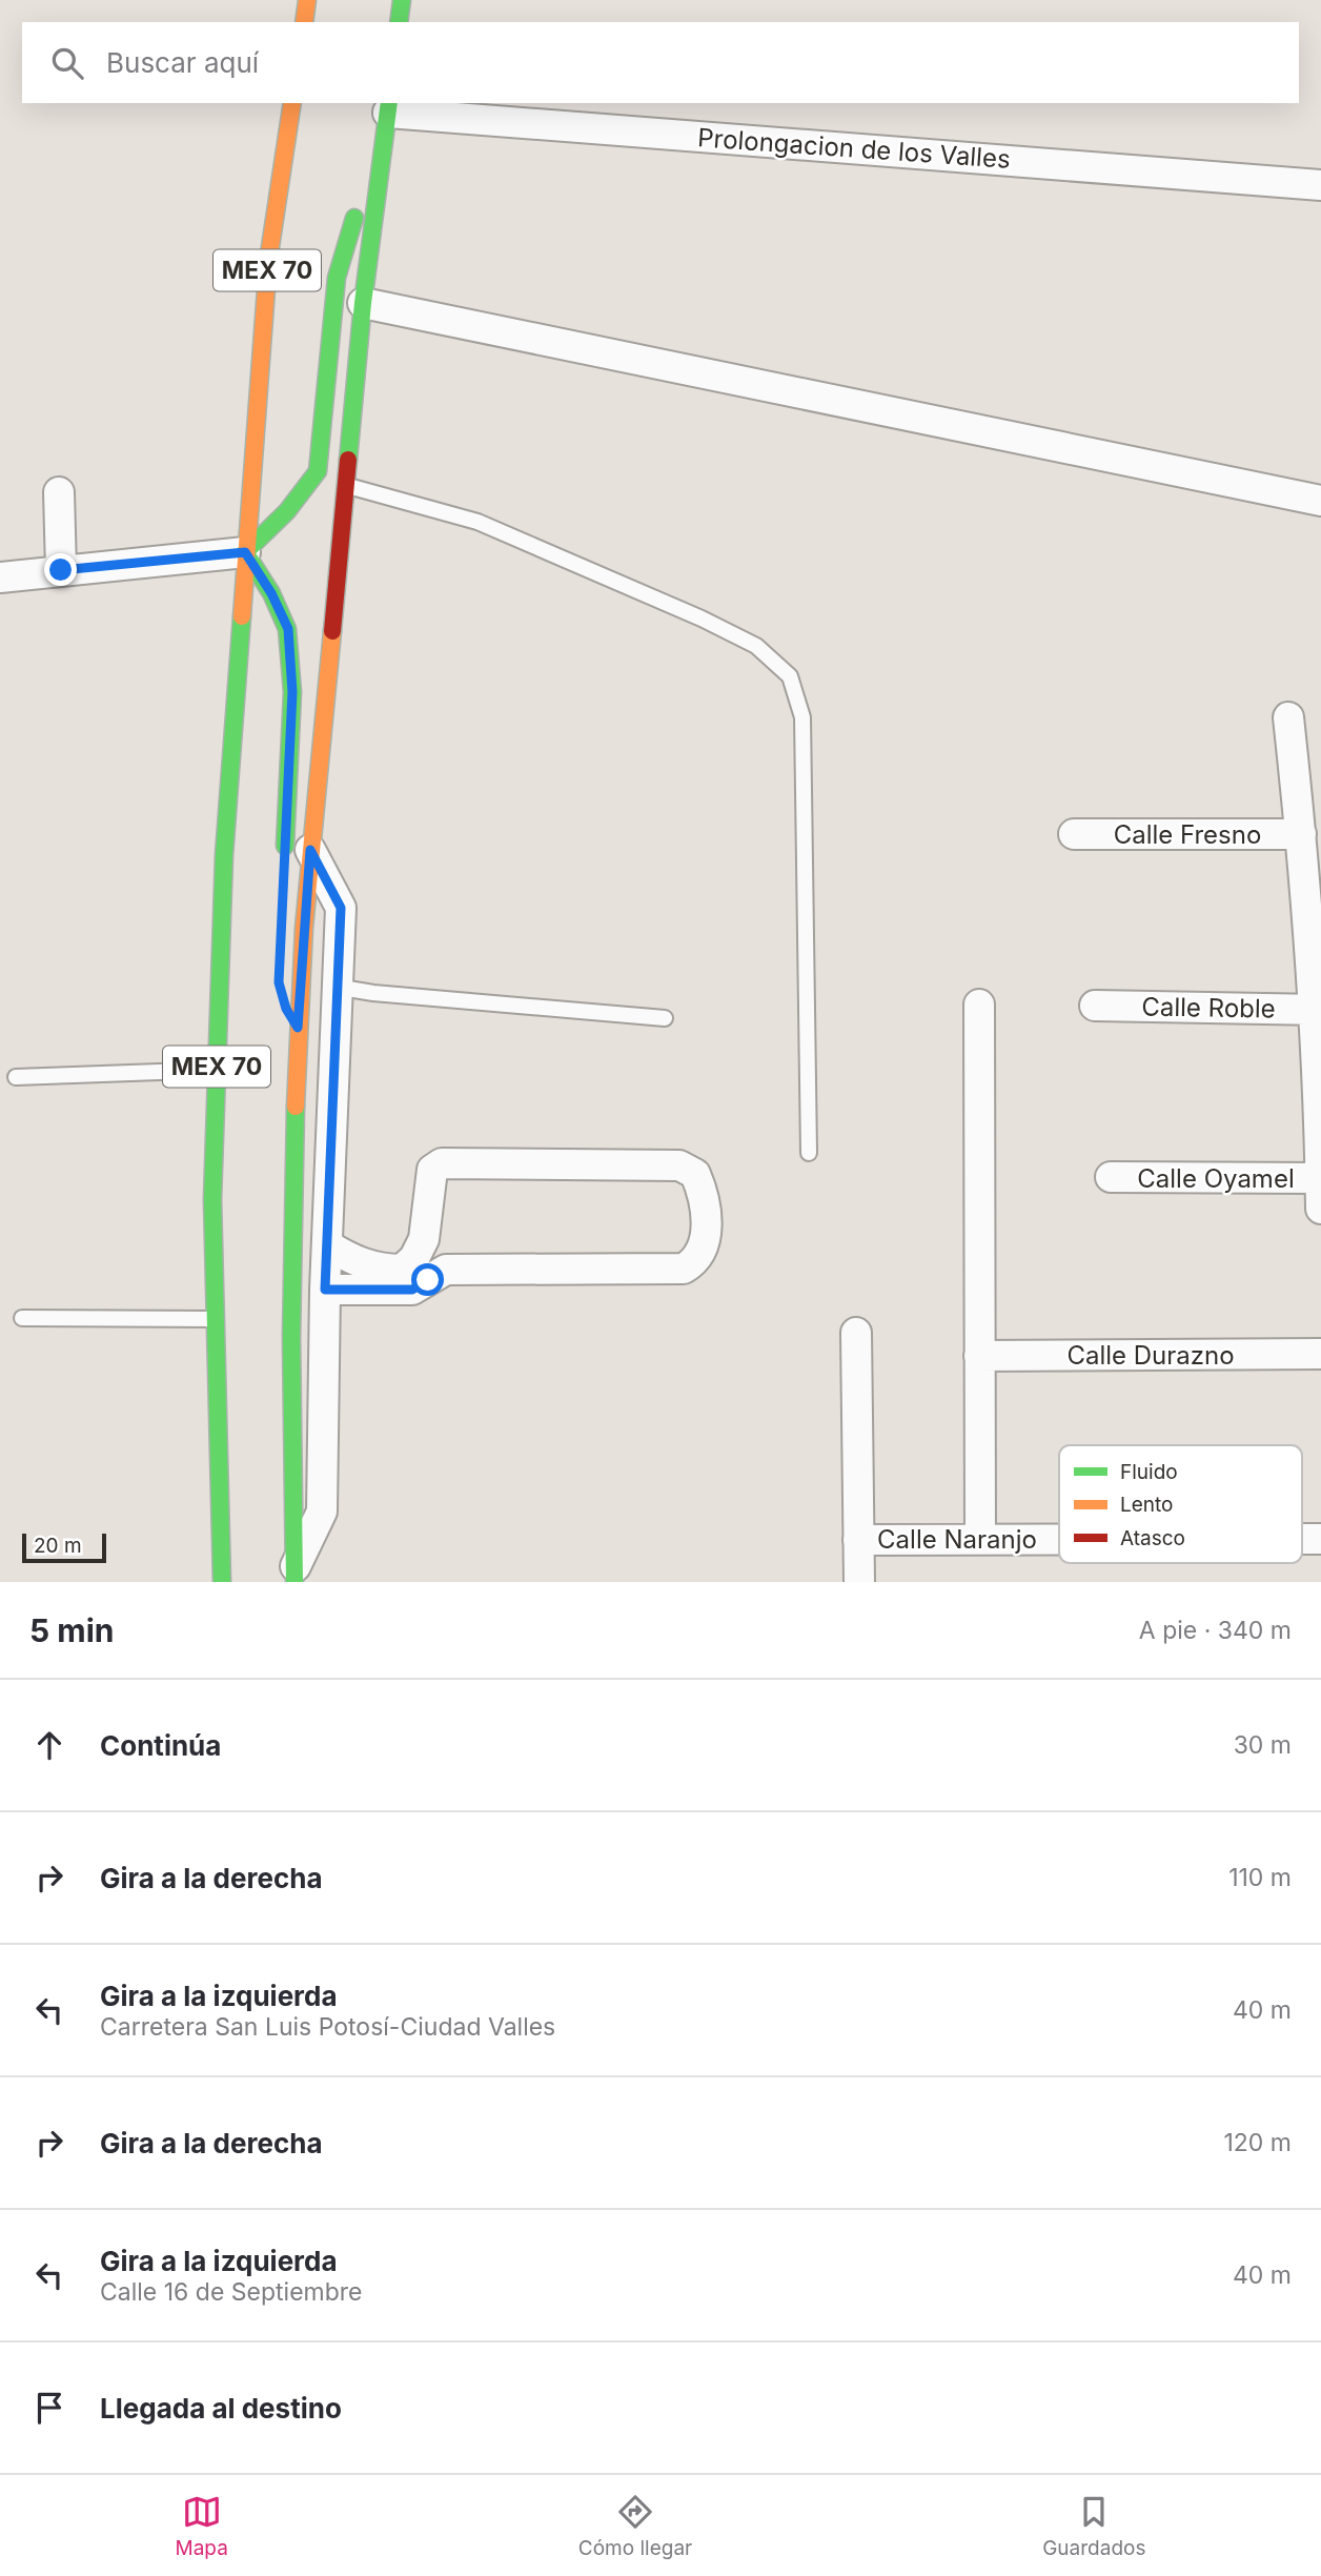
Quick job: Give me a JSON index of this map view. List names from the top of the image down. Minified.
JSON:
{"streets":{"main road":["MEX 70"],"street":["Prolongacion de los Valles","Calle Fresno","Calle Roble","Calle Oyamel","Calle Durazno","Calle Naranjo"]},"crossings":[["Prolongacion de los Valles","MEX 70"]],"legend":["Fluido","Lento","Atasco"],"scale_bar":"20 m","page":{"search":"Buscar aquí","scale":"20 m","heading":["5 min","A pie · 340 m"],"list":[["Continúa","30 m"],["Gira a la derecha","110 m"],["Gira a la izquierda","Carretera San Luis Potosí-Ciudad Valles","40 m"],["Gira a la derecha","120 m"],["Gira a la izquierda","Calle 16 de Septiembre","40 m"],"Llegada al destino"],"nav":["Mapa","Cómo llegar","Guardados"]}}
